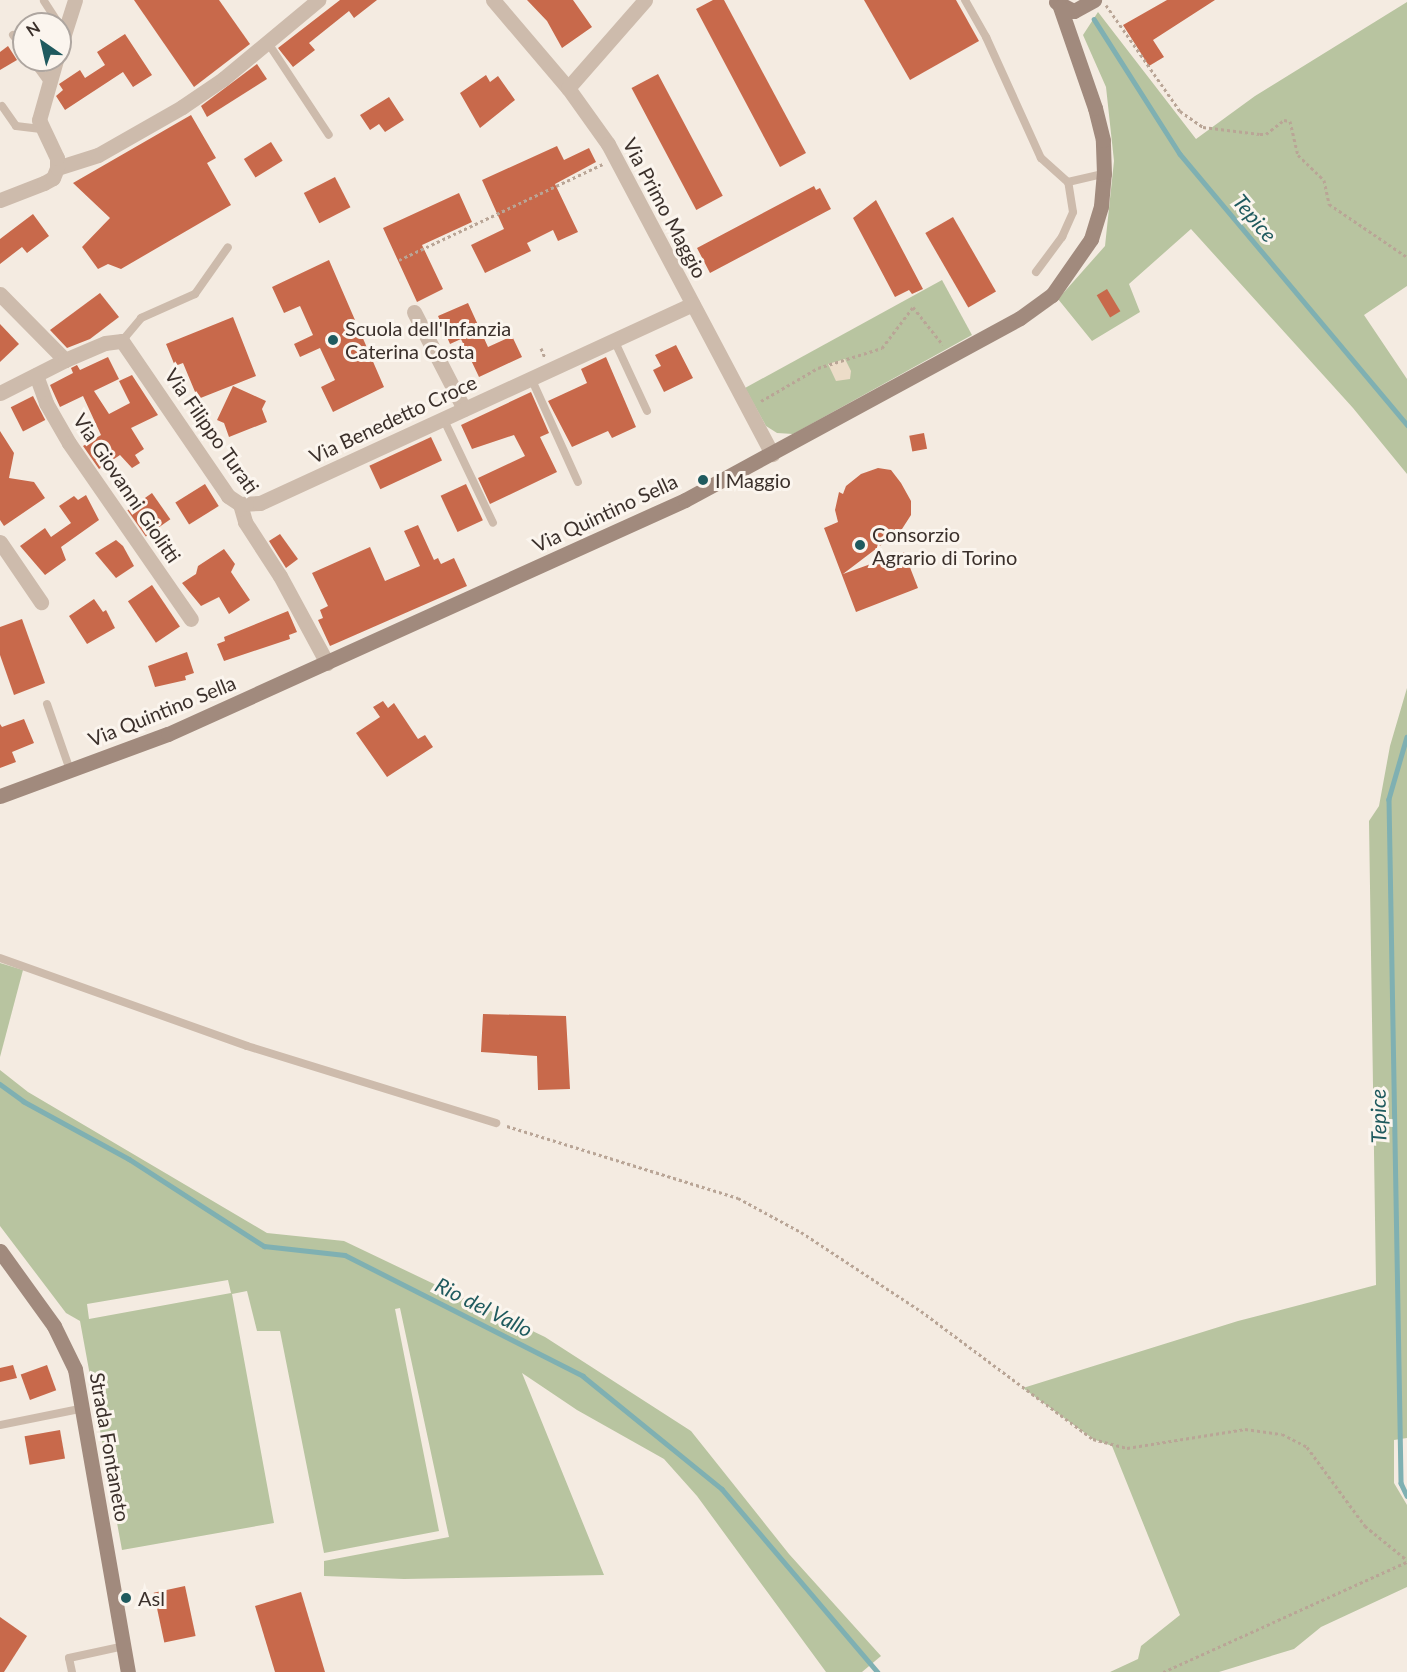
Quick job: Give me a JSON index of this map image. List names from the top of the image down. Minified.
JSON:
{"streets":{"street":["Via Primo Maggio","Via Benedetto Croce","Via Filippo Turati","Via Giovanni Giolitti","Via Quintino Sella","Strada Fontaneto"]},"crossings":[["Via Primo Maggio","Via Benedetto Croce"],["Via Primo Maggio","Via Quintino Sella"],["Via Benedetto Croce","Via Filippo Turati"],["Via Filippo Turati","Via Quintino Sella"]],"water":["Tepice","Rio del Vallo"],"places":["Scuola dell'Infanzia Caterina Costa","I Maggio","Consorzio Agrario di Torino","Asl"],"north":"top left"}
